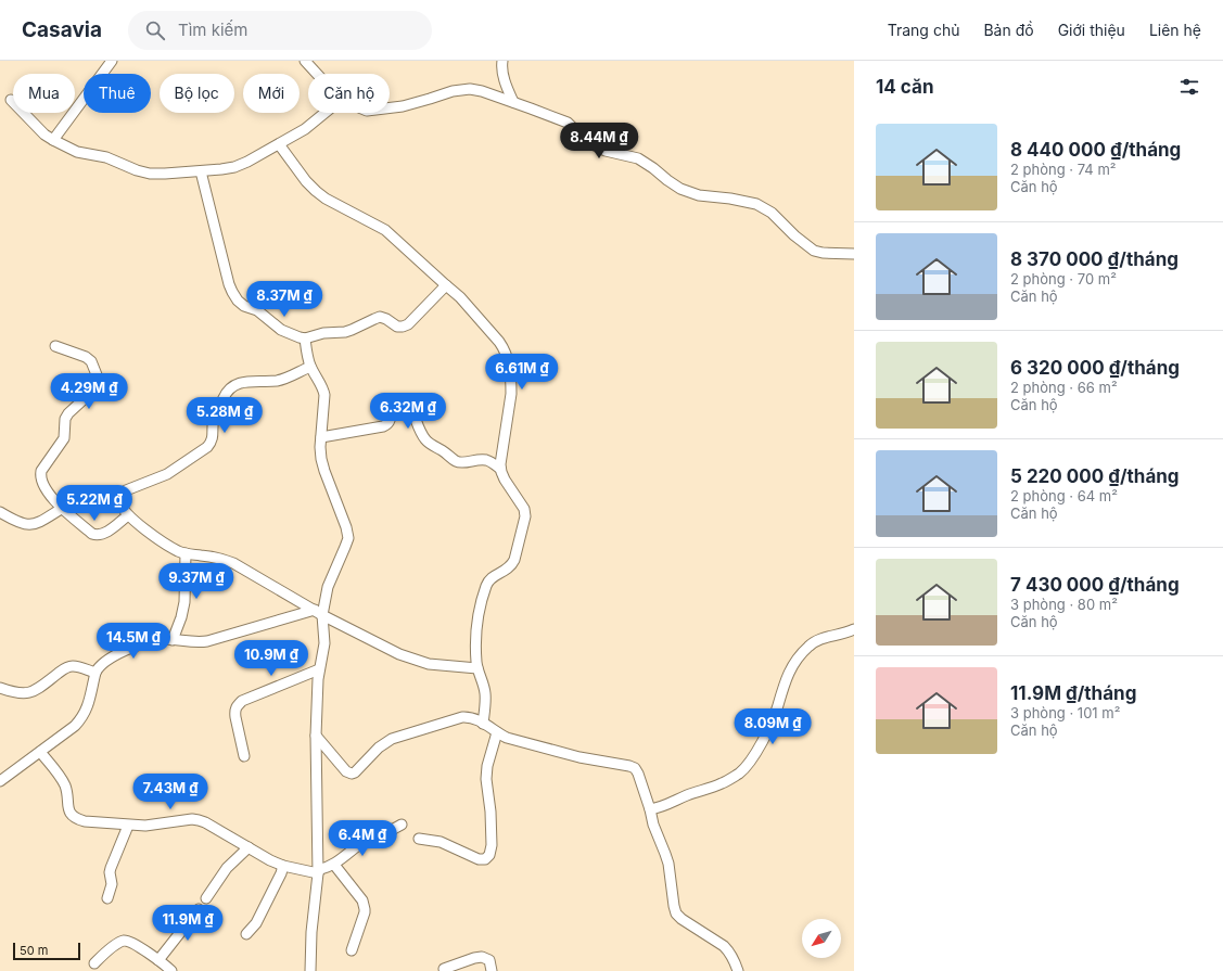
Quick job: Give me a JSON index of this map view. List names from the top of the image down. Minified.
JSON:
{"scale_bar":"50 m","north":"bottom left","page":{"header":"Casavia","search":"Tìm kiếm","nav":["Trang chủ","Bản đồ","Giới thiệu","Liên hệ"],"heading":"14 căn","chip":["Mua","Thuê","Bộ lọc","Mới","Căn hộ"],"list":[{"name":"8 440 000 ₫/tháng","note":"2 phòng · 74 m² · Căn hộ"},{"name":"8 370 000 ₫/tháng","note":"2 phòng · 70 m² · Căn hộ"},{"name":"6 320 000 ₫/tháng","note":"2 phòng · 66 m² · Căn hộ"},{"name":"5 220 000 ₫/tháng","note":"2 phòng · 64 m² · Căn hộ"},{"name":"7 430 000 ₫/tháng","note":"3 phòng · 80 m² · Căn hộ"},{"name":"11.9M ₫/tháng","note":"3 phòng · 101 m² · Căn hộ"}],"price":["8.44M ₫","8.37M ₫","6.61M ₫","4.29M ₫","6.32M ₫","5.28M ₫","5.22M ₫","9.37M ₫","14.5M ₫","10.9M ₫","8.09M ₫","7.43M ₫","6.4M ₫","11.9M ₫"],"scale":"50 m"}}
